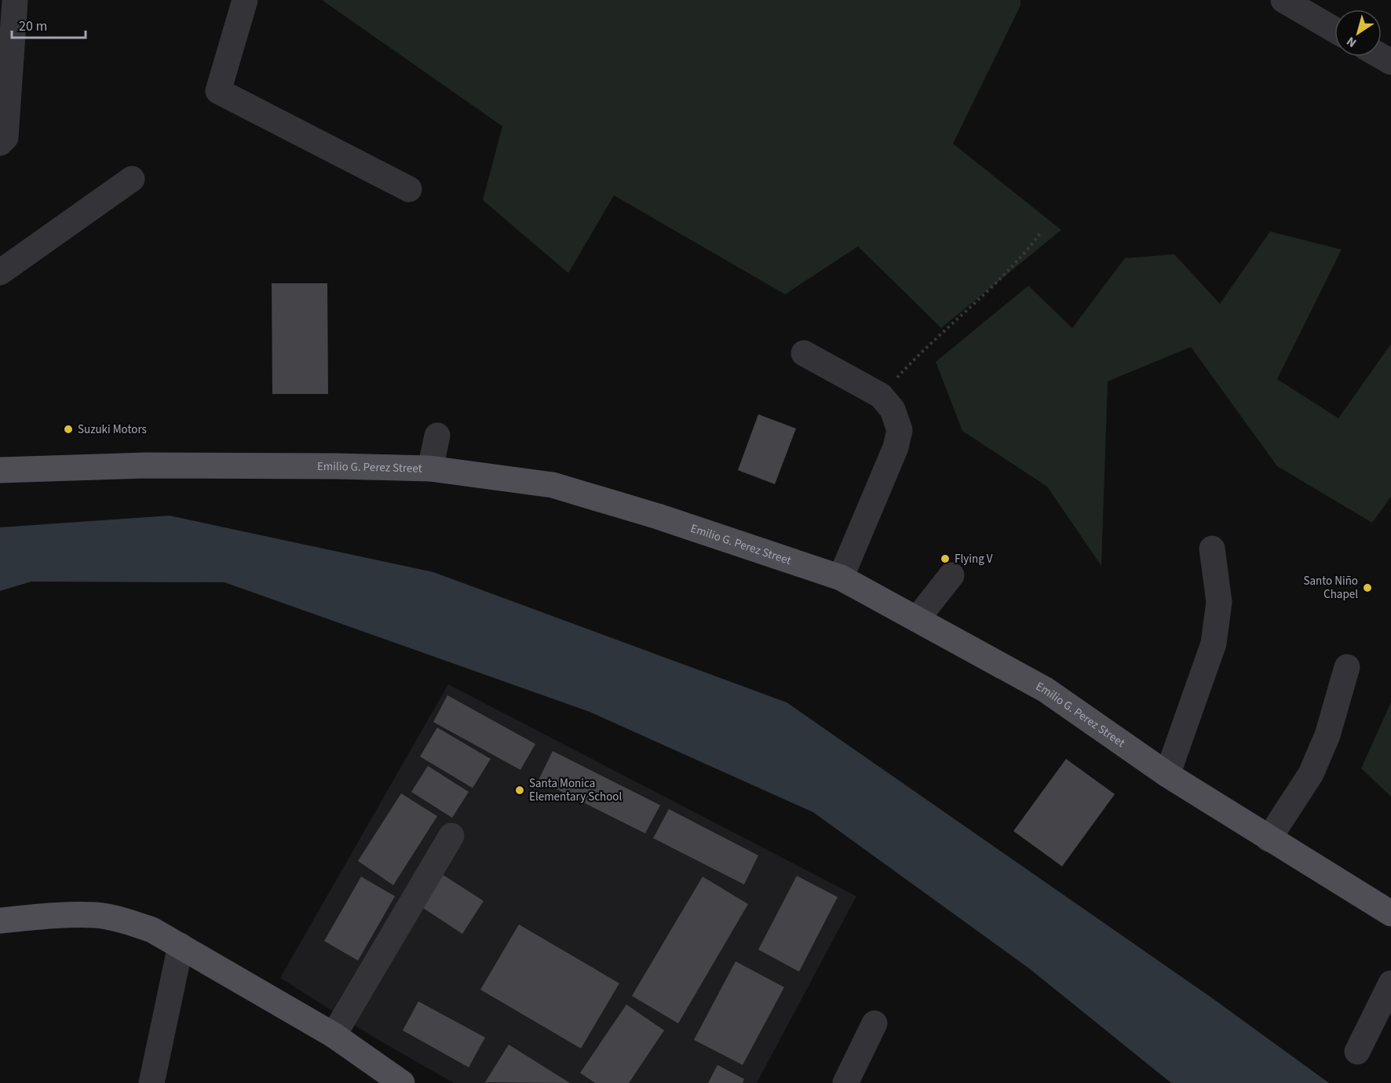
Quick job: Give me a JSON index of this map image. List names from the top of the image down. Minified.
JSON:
{"streets":{"main road":["Emilio G. Perez Street"]},"places":["Suzuki Motors","Flying V","Santo Niño Chapel","Santa Monica Elementary School"],"scale_bar":"20 m","north":"bottom left"}
